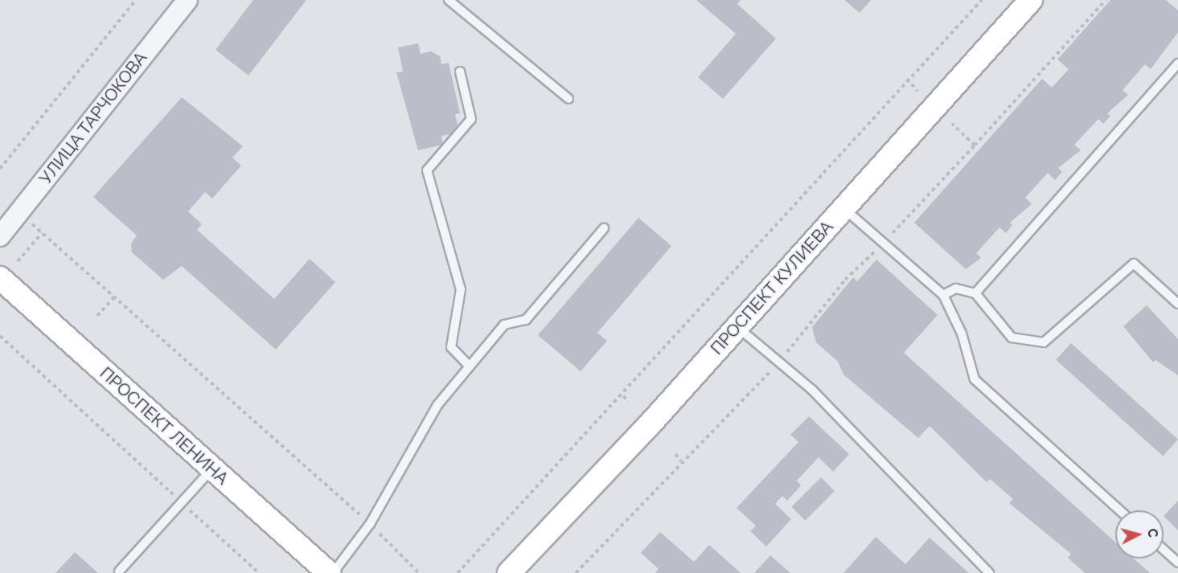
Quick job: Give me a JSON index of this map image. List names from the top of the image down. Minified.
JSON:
{"streets":{"main road":["ПРОСПЕКТ КУЛИЕВА","ПРОСПЕКТ ЛЕНИНА"],"street":["УЛИЦА ТАРЧОКОВА"]},"north":"right"}
